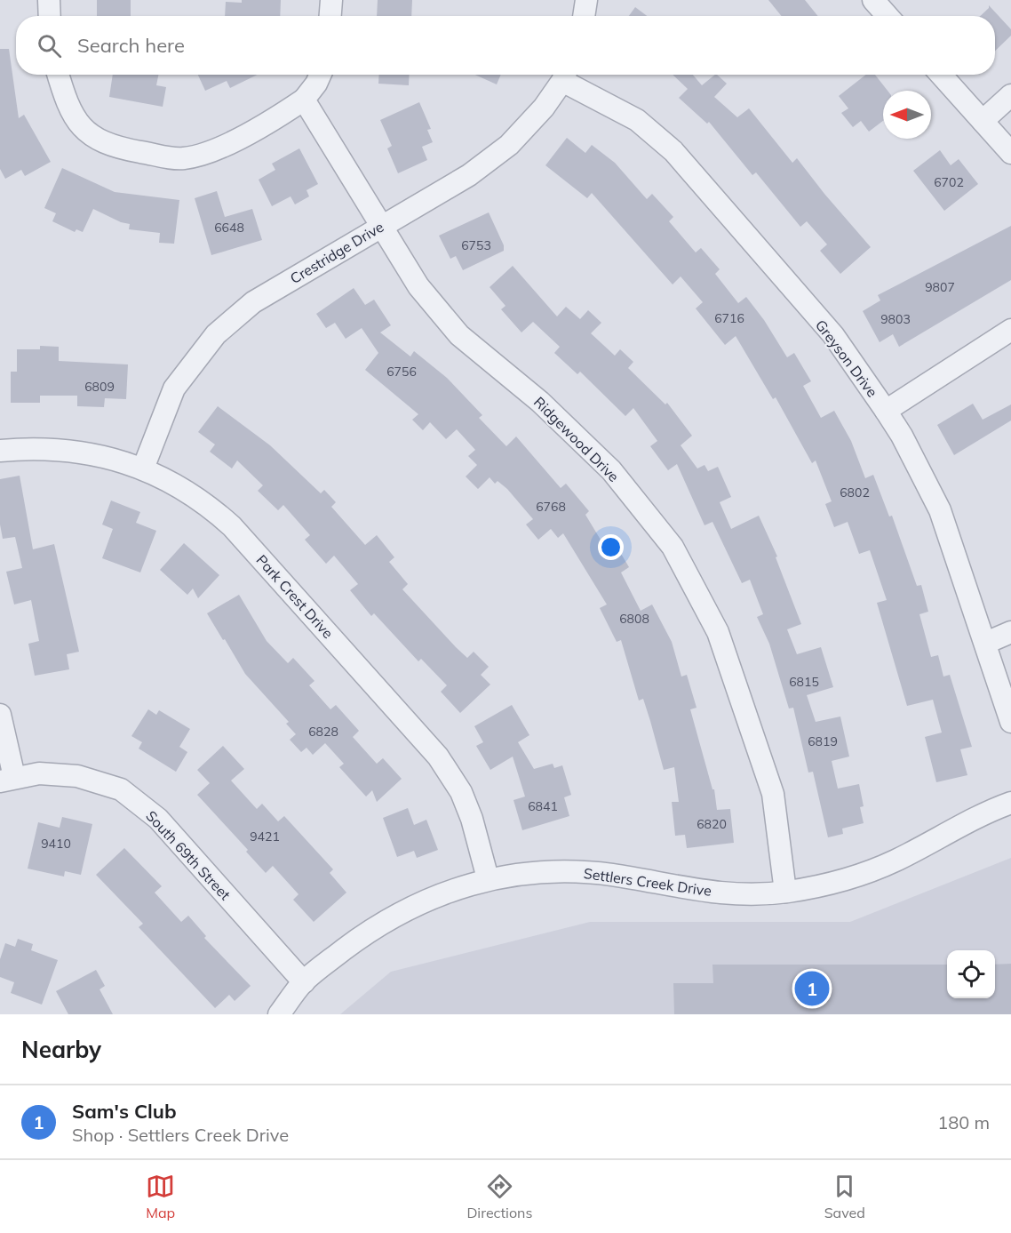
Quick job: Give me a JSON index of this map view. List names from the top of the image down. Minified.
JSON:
{"streets":{"street":["Crestridge Drive","Greyson Drive","Ridgewood Drive","Park Crest Drive","South 69th Street","Settlers Creek Drive"]},"crossings":[["Crestridge Drive","Greyson Drive"],["Crestridge Drive","Ridgewood Drive"],["Crestridge Drive","Park Crest Drive"],["Ridgewood Drive","Settlers Creek Drive"],["Park Crest Drive","Settlers Creek Drive"],["South 69th Street","Settlers Creek Drive"]],"house_numbers":["6702","6648","6753","9807","6716","9803","6756","6809","6802","6768","6808","6815","6828","6819","6841","6820","9421","9410"],"north":"left","page":{"search":"Search here","pins":"1","heading":"Nearby","list":[{"mark":"1","name":"Sam's Club","note":"Shop · Settlers Creek Drive","value":"180 m"}],"nav":["Map","Directions","Saved"]}}
